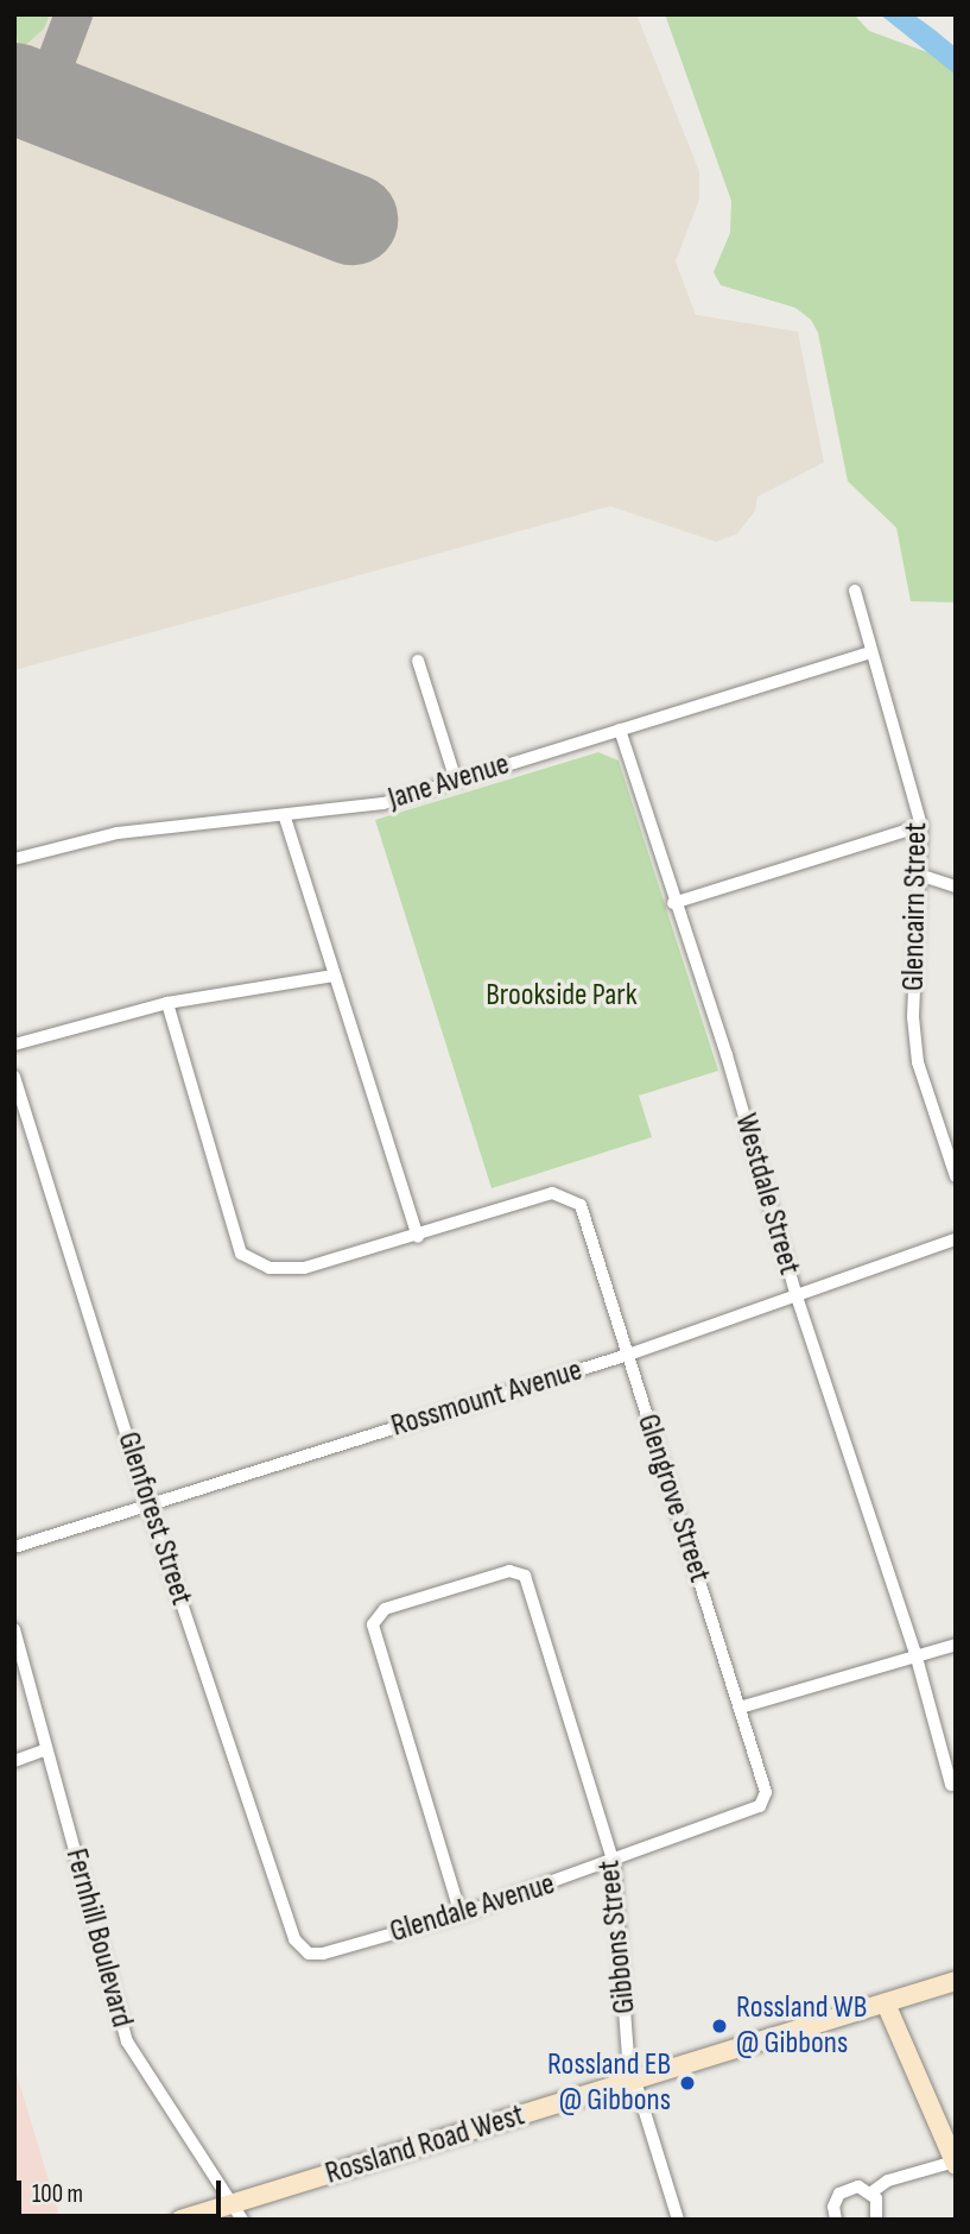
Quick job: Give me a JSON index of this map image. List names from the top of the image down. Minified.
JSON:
{"streets":{"main road":["Rossland Road West"],"street":["Jane Avenue","Glencairn Street","Westdale Street","Rossmount Avenue","Glengrove Street","Glenforest Street","Glendale Avenue","Gibbons Street","Fernhill Boulevard"]},"crossings":[["Jane Avenue","Glencairn Street"],["Jane Avenue","Westdale Street"],["Westdale Street","Rossmount Avenue"],["Rossmount Avenue","Glengrove Street"],["Rossmount Avenue","Glenforest Street"],["Glengrove Street","Glendale Avenue"],["Glenforest Street","Glendale Avenue"],["Glendale Avenue","Gibbons Street"],["Gibbons Street","Rossland Road West"],["Fernhill Boulevard","Rossland Road West"]],"parks":["Brookside Park"],"places":["Rossland WB @ Gibbons","Rossland EB @ Gibbons"],"scale_bar":"100 m"}
